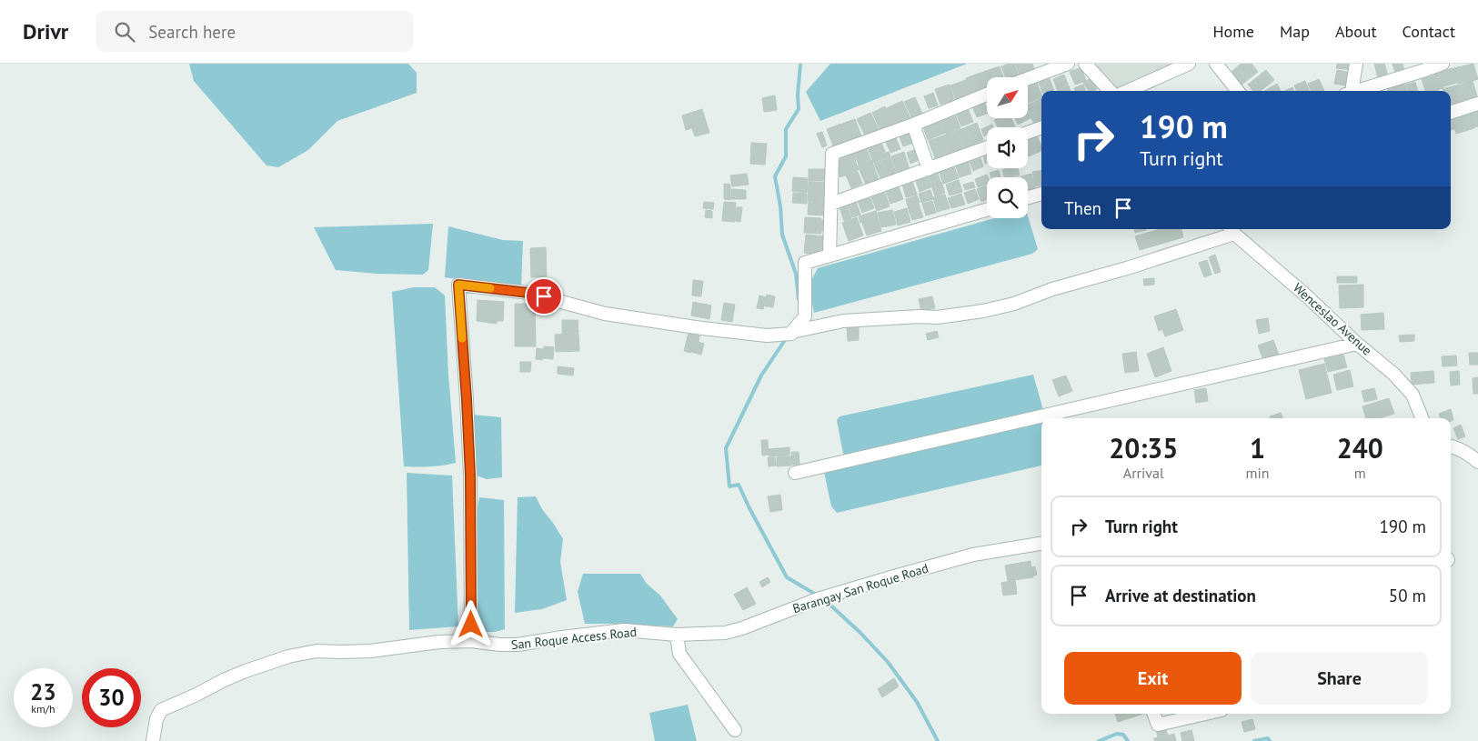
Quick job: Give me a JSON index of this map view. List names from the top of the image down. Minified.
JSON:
{"streets":{"street":["Wenceslao Avenue","Barangay San Roque Road","San Roque Access Road"]},"crossings":[["Barangay San Roque Road","San Roque Access Road"]],"north":"top right","page":{"header":"Drivr","search":"Search here","nav":["Home","Map","About","Contact"],"turn":["190 m","Turn right"],"then":"Then","eta":["20:35","Arrival","1","min","240","m"],"list":[{"name":"Turn right","value":"190 m"},{"name":"Arrive at destination","value":"50 m"}],"buttons":["Exit","Share"],"speed":"23 km/h","limit":"30"}}
